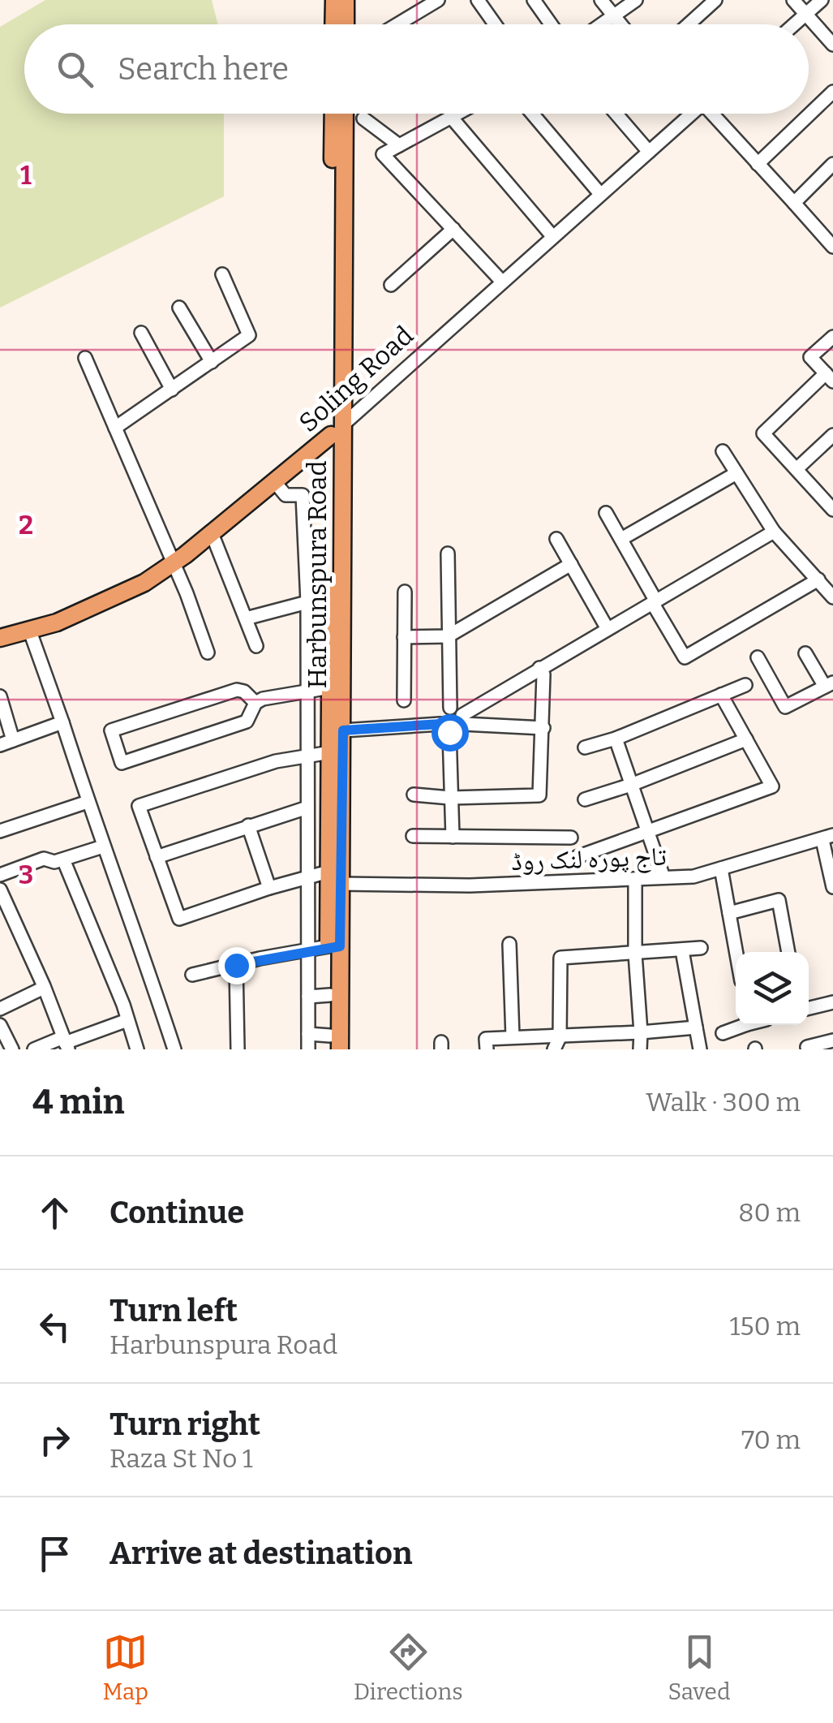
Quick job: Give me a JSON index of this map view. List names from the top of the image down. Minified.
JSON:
{"streets":{"main road":["Soling Road","Harbunspura Road"],"street":["تاج پورہ لنک روڈ"]},"crossings":[["Soling Road","Harbunspura Road"],["Harbunspura Road","تاج پورہ لنک روڈ"]],"page":{"search":"Search here","heading":["4 min","Walk · 300 m"],"list":[["Continue","80 m"],["Turn left","Harbunspura Road","150 m"],["Turn right","Raza St No 1","70 m"],"Arrive at destination"],"nav":["Map","Directions","Saved"]},"grid":{"rows":["1","2","3"]}}
